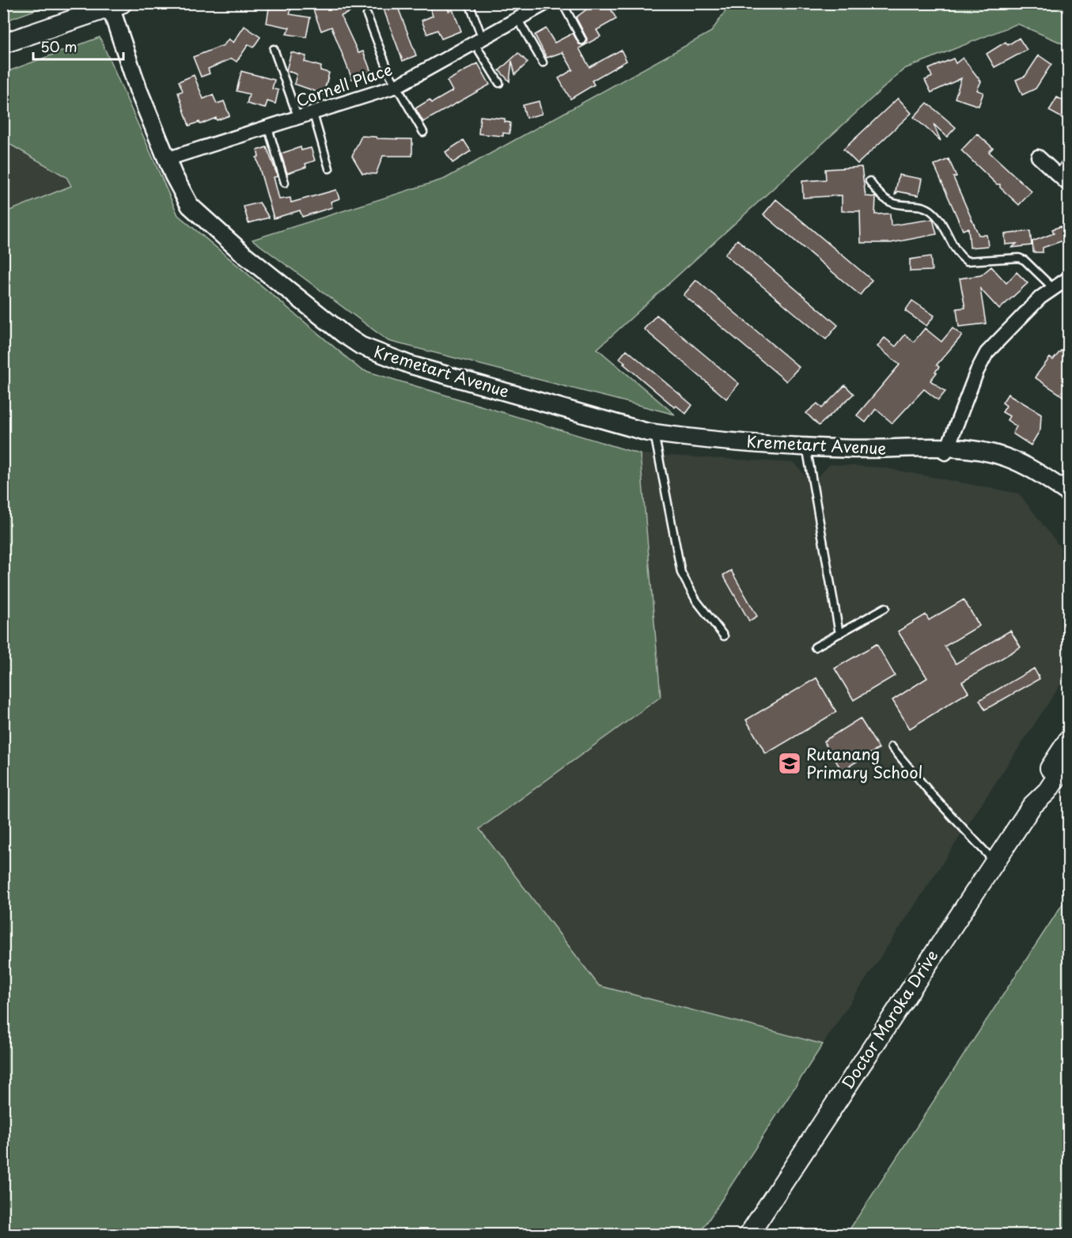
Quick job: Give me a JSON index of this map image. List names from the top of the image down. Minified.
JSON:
{"streets":{"main road":["Doctor Moroka Drive"],"street":["Cornell Place","Kremetart Avenue"]},"crossings":[["Cornell Place","Kremetart Avenue"]],"places":{"school or university":["Rutanang Primary School"]},"scale_bar":"50 m"}
